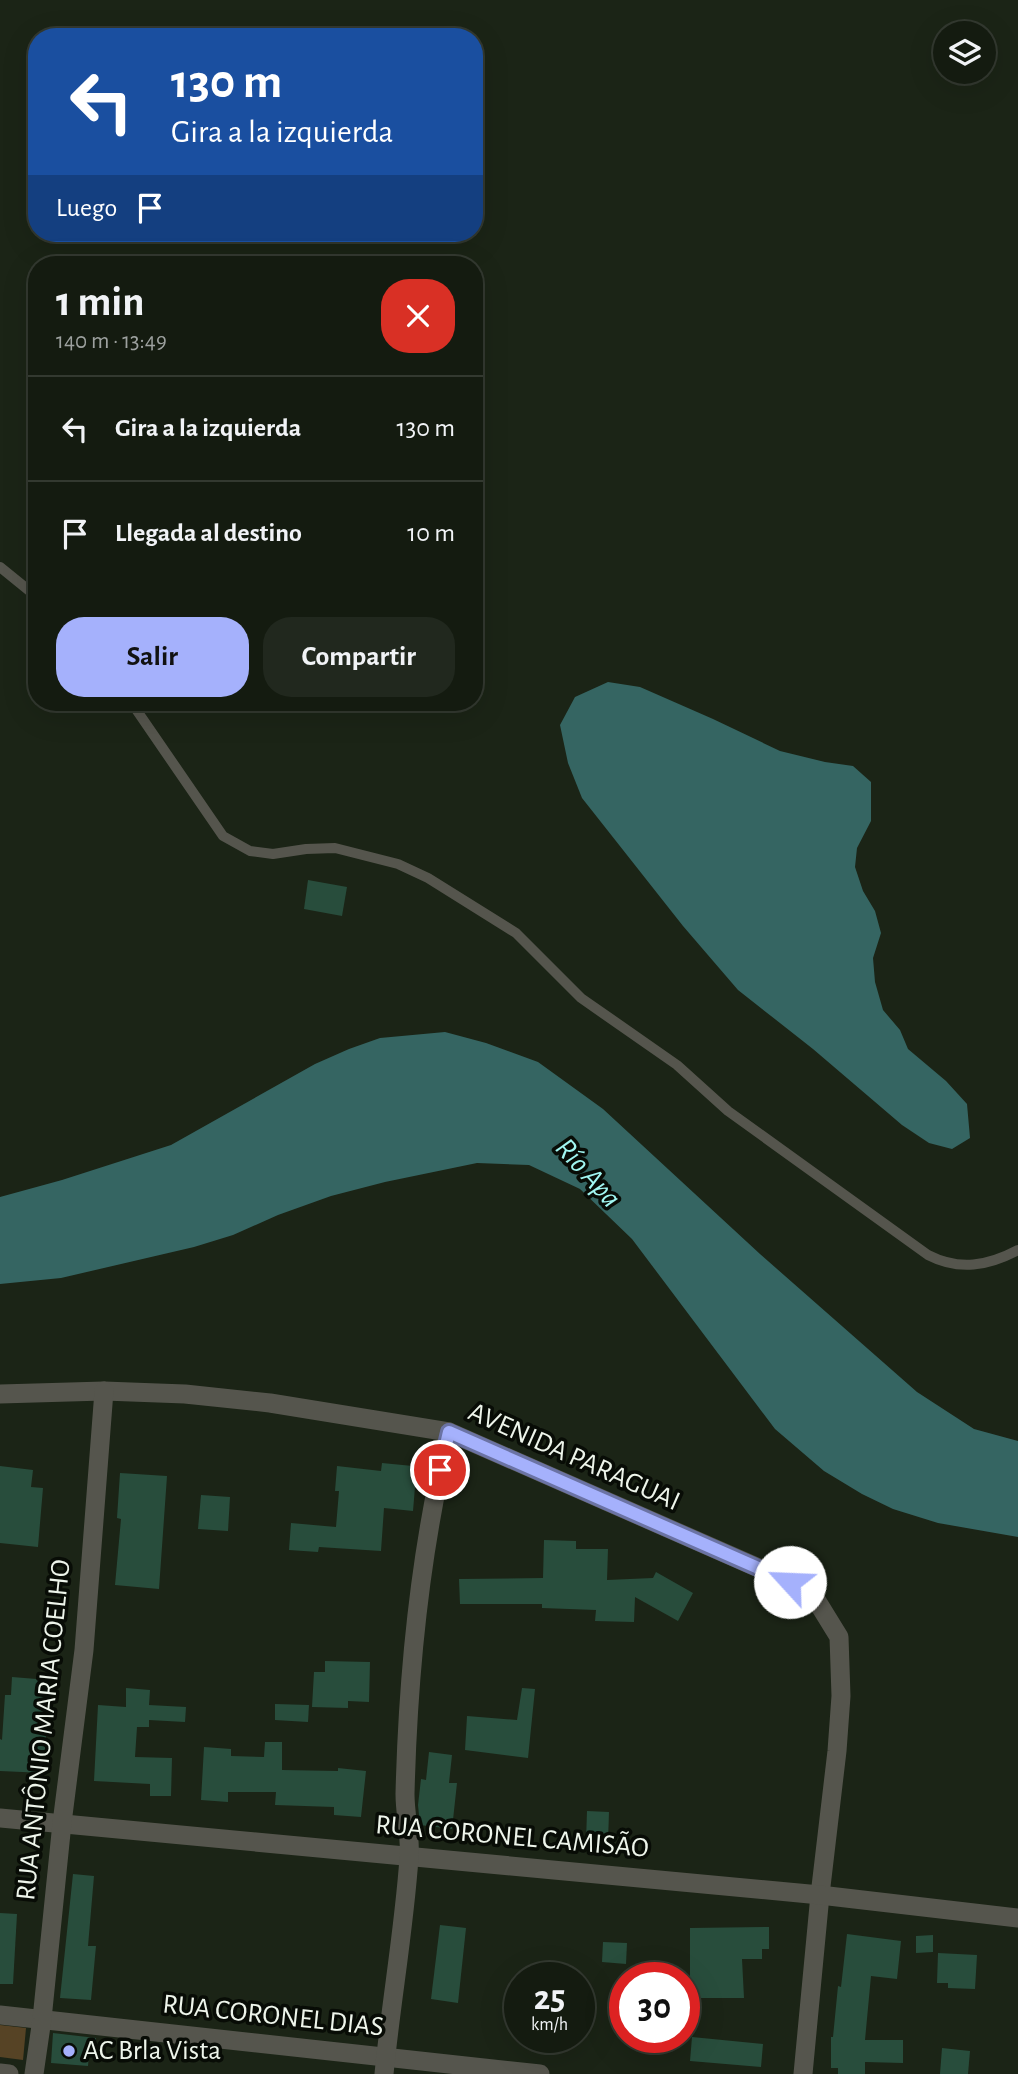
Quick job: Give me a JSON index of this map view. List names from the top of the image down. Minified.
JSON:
{"streets":{"street":["AVENIDA PARAGUAI","RUA ANTÔNIO MARIA COELHO","RUA CORONEL CAMISÃO","RUA CORONEL DIAS"]},"crossings":[["AVENIDA PARAGUAI","RUA ANTÔNIO MARIA COELHO"],["AVENIDA PARAGUAI","RUA CORONEL CAMISÃO"],["RUA ANTÔNIO MARIA COELHO","RUA CORONEL CAMISÃO"],["RUA ANTÔNIO MARIA COELHO","RUA CORONEL DIAS"]],"water":["Río Apa"],"places":["AC Brla Vista"],"page":{"turn":["130 m","Gira a la izquierda"],"then":"Luego","heading":["1 min","140 m · 13:49"],"list":[{"name":"Gira a la izquierda","value":"130 m"},{"name":"Llegada al destino","value":"10 m"}],"buttons":["Salir","Compartir"],"speed":"25 km/h","limit":"30"}}
